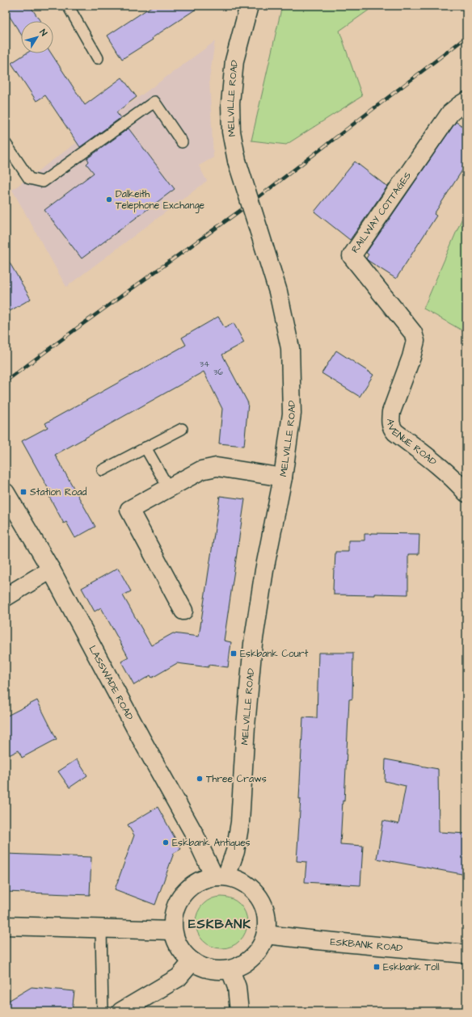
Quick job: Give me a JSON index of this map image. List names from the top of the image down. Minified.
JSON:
{"streets":{"main road":["MELVILLE ROAD","RAILWAY COTTAGES","AVENUE ROAD","LASSWADE ROAD","ESKBANK ROAD"]},"crossings":[["MELVILLE ROAD","LASSWADE ROAD"],["MELVILLE ROAD","ESKBANK ROAD"],["RAILWAY COTTAGES","AVENUE ROAD"],["LASSWADE ROAD","ESKBANK ROAD"]],"districts":["ESKBANK"],"places":{"other":["Dalkeith Telephone Exchange","Three Craws","Eskbank Antiques"],"transit":["Station Road","Eskbank Court","Eskbank Toll"]},"house_numbers":["34","36"],"north":"top right"}
